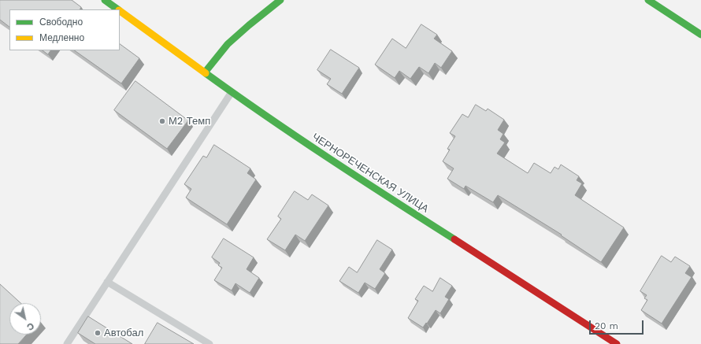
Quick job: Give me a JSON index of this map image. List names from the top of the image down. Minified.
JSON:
{"streets":{"street":["ЧЕРНОРЕЧЕНСКАЯ УЛИЦА"]},"places":["М2 Темп","Автобал"],"legend":["Свободно","Медленно"],"scale_bar":"20 m","north":"bottom right"}
